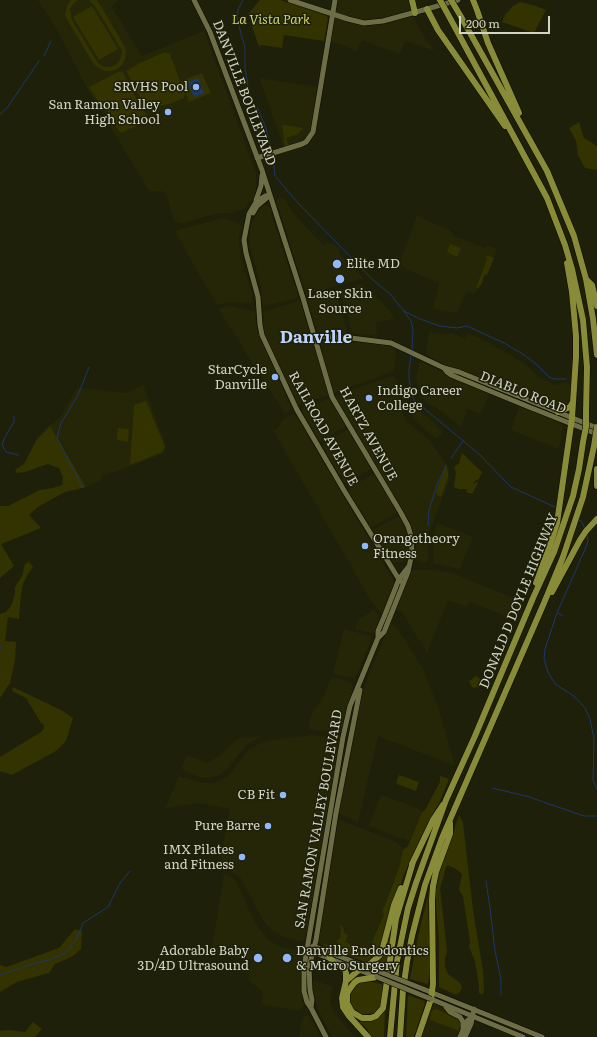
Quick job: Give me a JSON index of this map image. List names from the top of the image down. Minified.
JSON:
{"streets":{"highway":["DONALD D DOYLE HIGHWAY"],"main road":["DANVILLE BOULEVARD","DIABLO ROAD","RAILROAD AVENUE","HARTZ AVENUE","SAN RAMON VALLEY BOULEVARD"]},"crossings":[["DANVILLE BOULEVARD","RAILROAD AVENUE"],["DANVILLE BOULEVARD","HARTZ AVENUE"],["DIABLO ROAD","HARTZ AVENUE"],["DIABLO ROAD","DONALD D DOYLE HIGHWAY"],["RAILROAD AVENUE","SAN RAMON VALLEY BOULEVARD"],["HARTZ AVENUE","SAN RAMON VALLEY BOULEVARD"]],"districts":["Danville"],"parks":["La Vista Park"],"places":["SRVHS Pool","San Ramon Valley High School","Elite MD","Laser Skin Source","StarCycle Danville","Indigo Career College","Orangetheory Fitness","CB Fit","Pure Barre","IMX Pilates and Fitness","Adorable Baby 3D/4D Ultrasound","Danville Endodontics & Micro Surgery"],"scale_bar":"200 m"}
